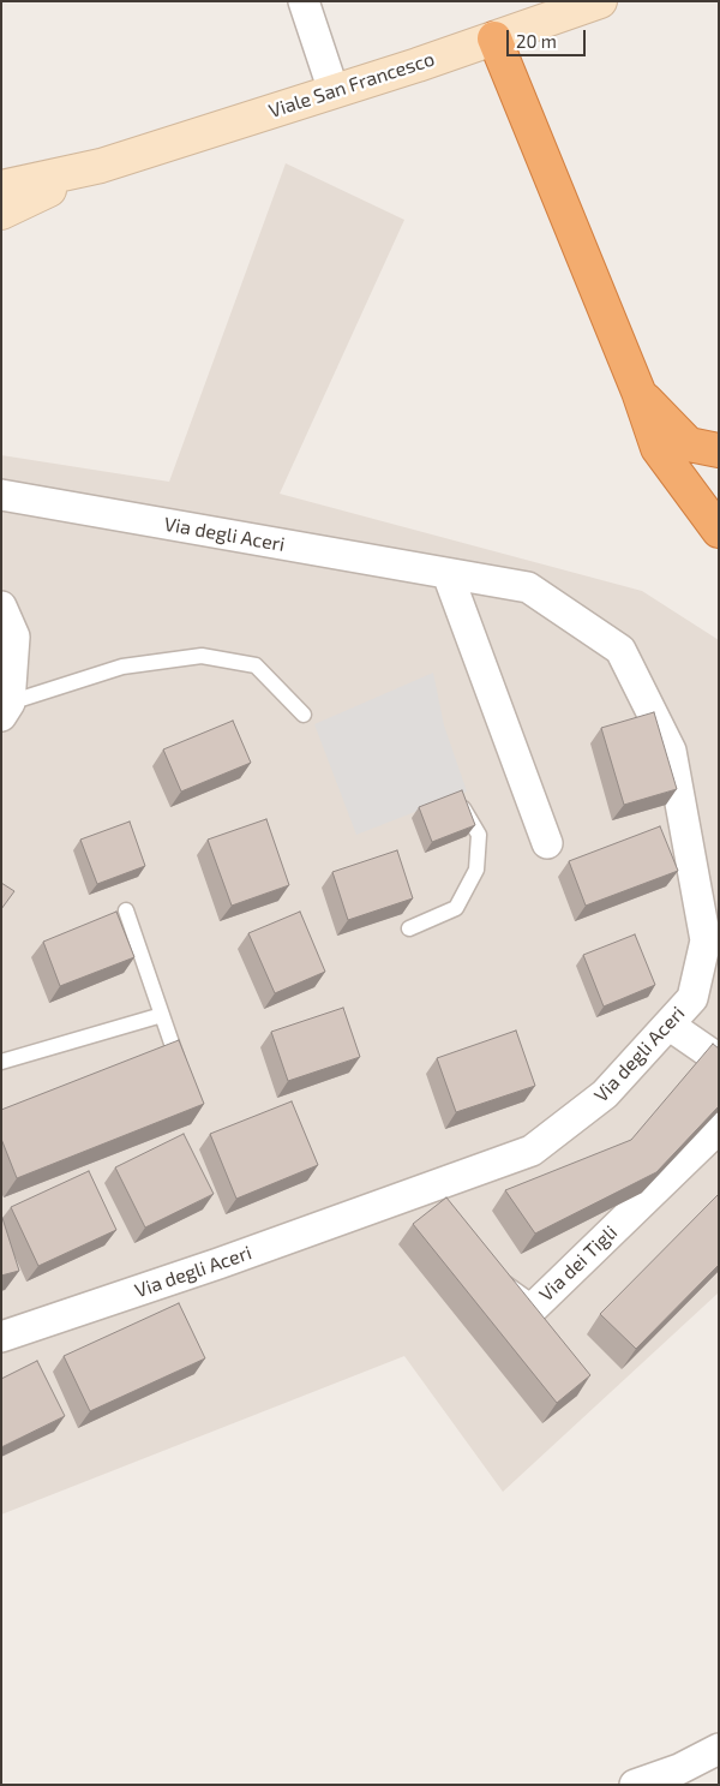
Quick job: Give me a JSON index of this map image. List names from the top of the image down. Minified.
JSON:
{"streets":{"street":["Viale San Francesco","Via degli Aceri","Via dei Tigli"]},"scale_bar":"20 m"}
